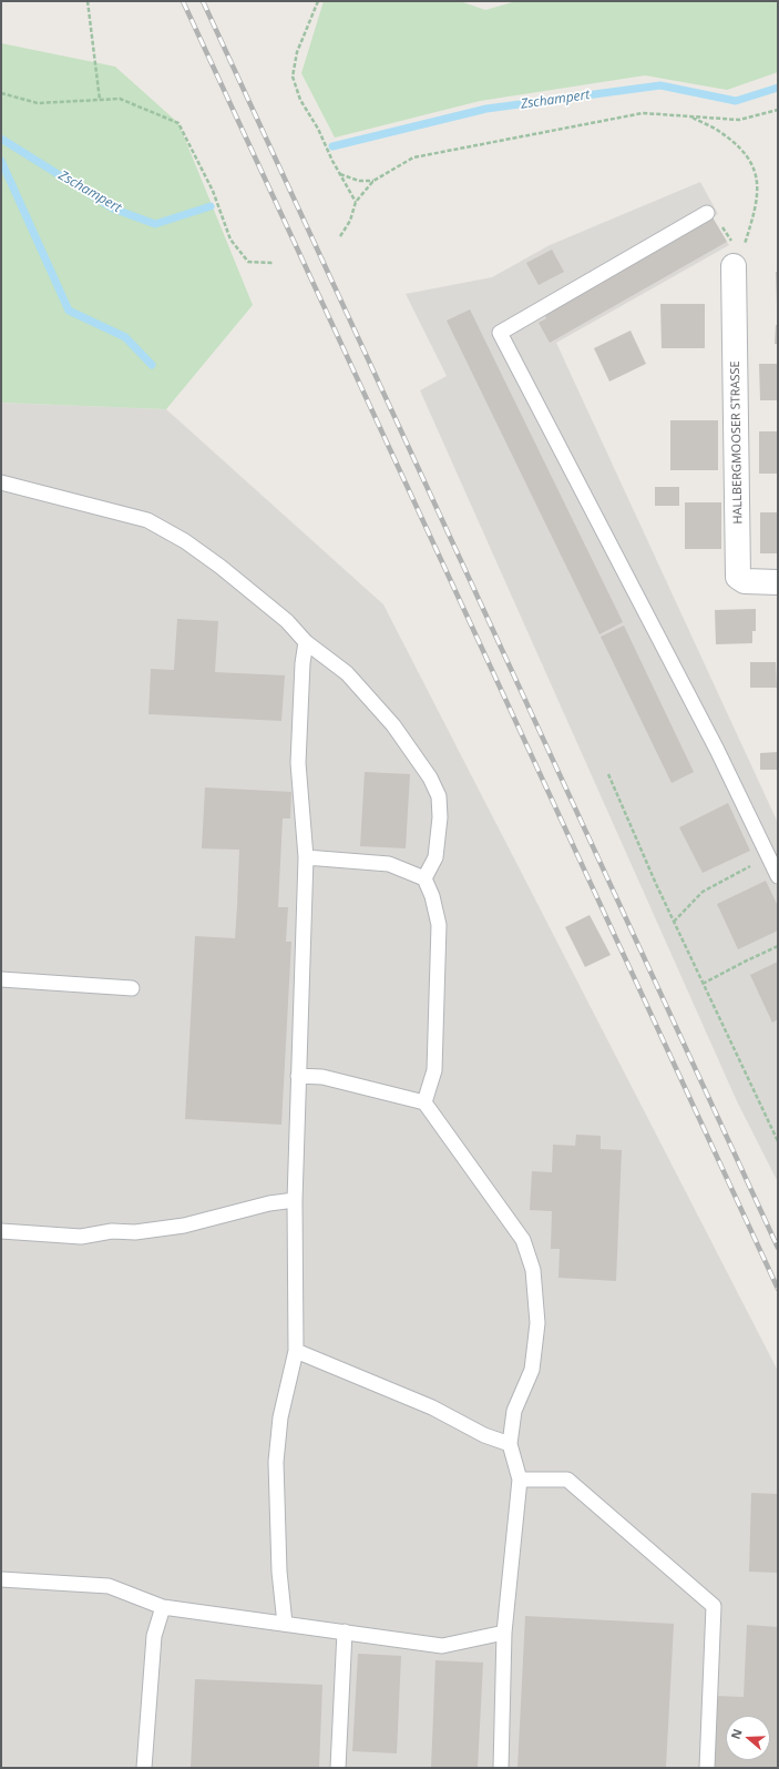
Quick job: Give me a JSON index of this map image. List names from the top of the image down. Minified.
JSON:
{"streets":{"street":["HALLBERGMOOSER STRASSE"]},"water":["Zschampert"],"north":"left"}
